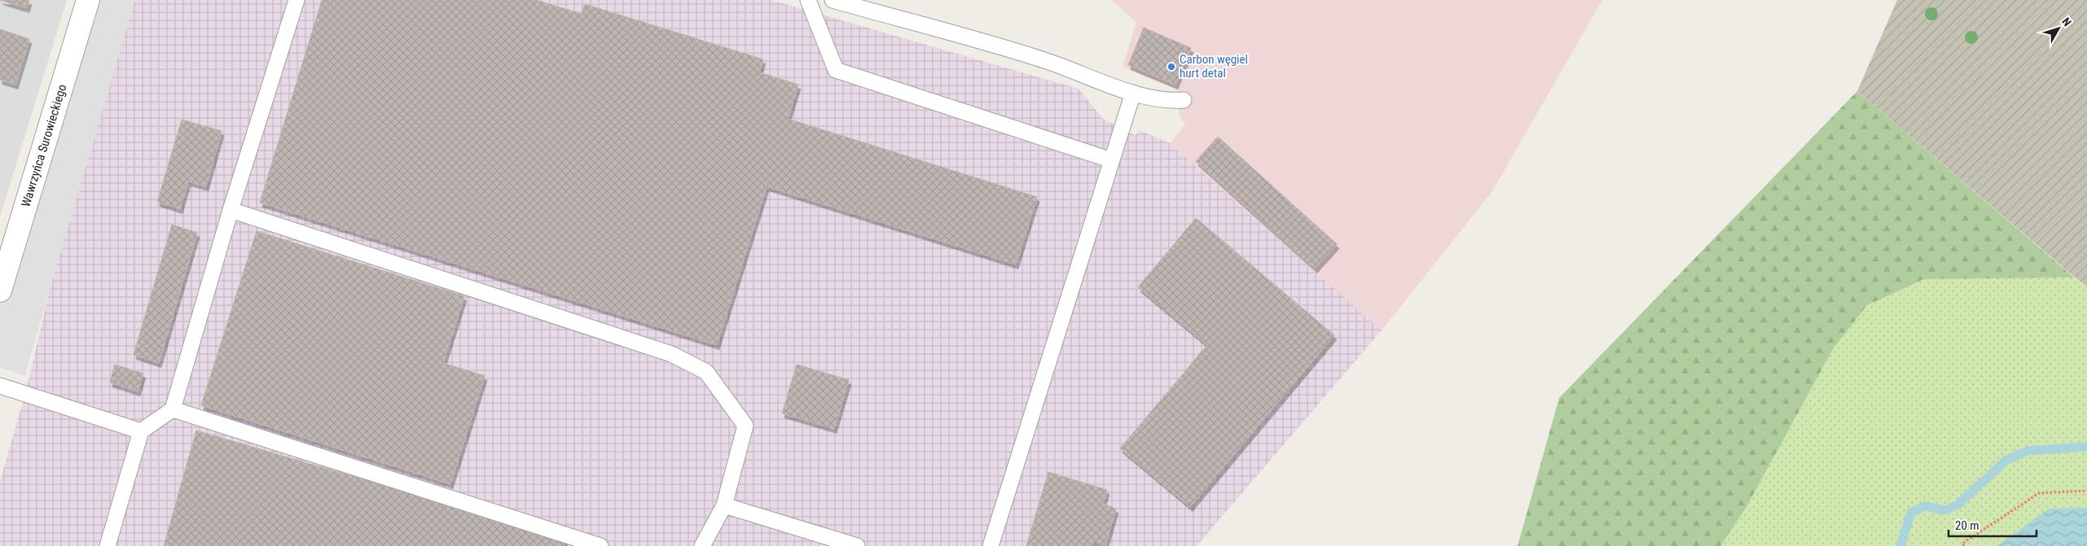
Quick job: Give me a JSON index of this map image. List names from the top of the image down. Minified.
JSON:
{"streets":{"street":["Wawrzyńca Surowieckiego"]},"places":["Carbon węgiel hurt detal"],"scale_bar":"20 m","north":"top right"}
